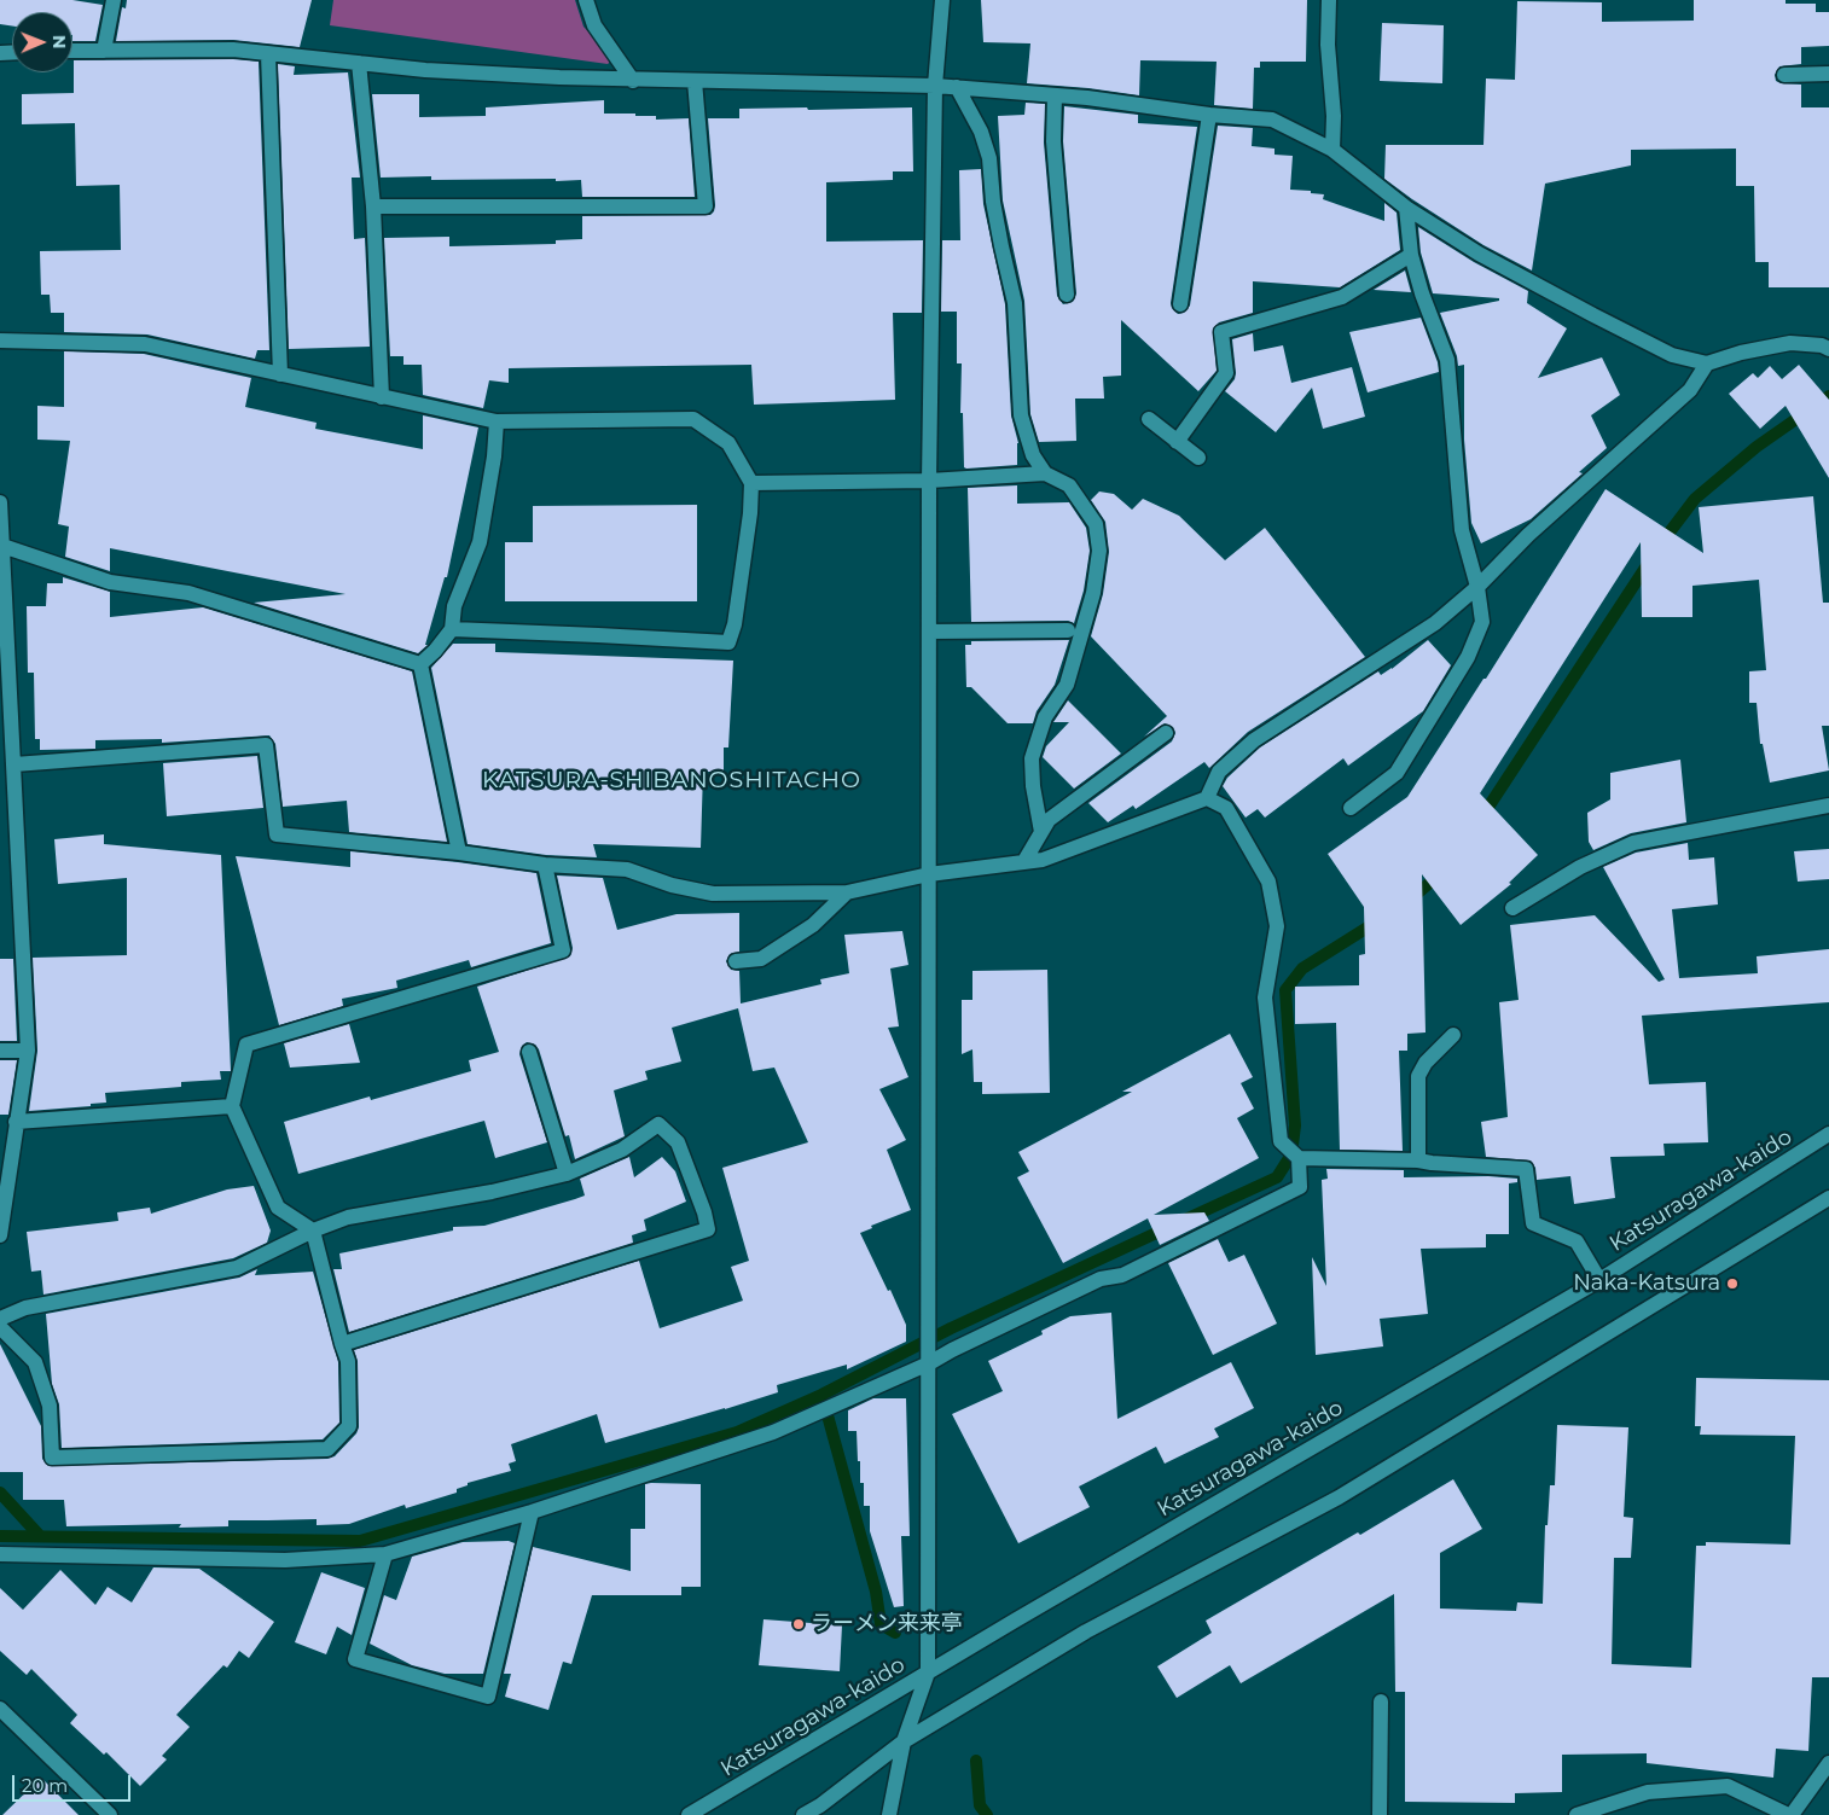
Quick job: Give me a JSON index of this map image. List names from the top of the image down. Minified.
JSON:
{"streets":{"street":["Katsuragawa-kaido"]},"districts":["KATSURA-SHIBANOSHITACHO"],"places":["Naka-Katsura","ラーメン来来亭"],"scale_bar":"20 m","north":"right"}
